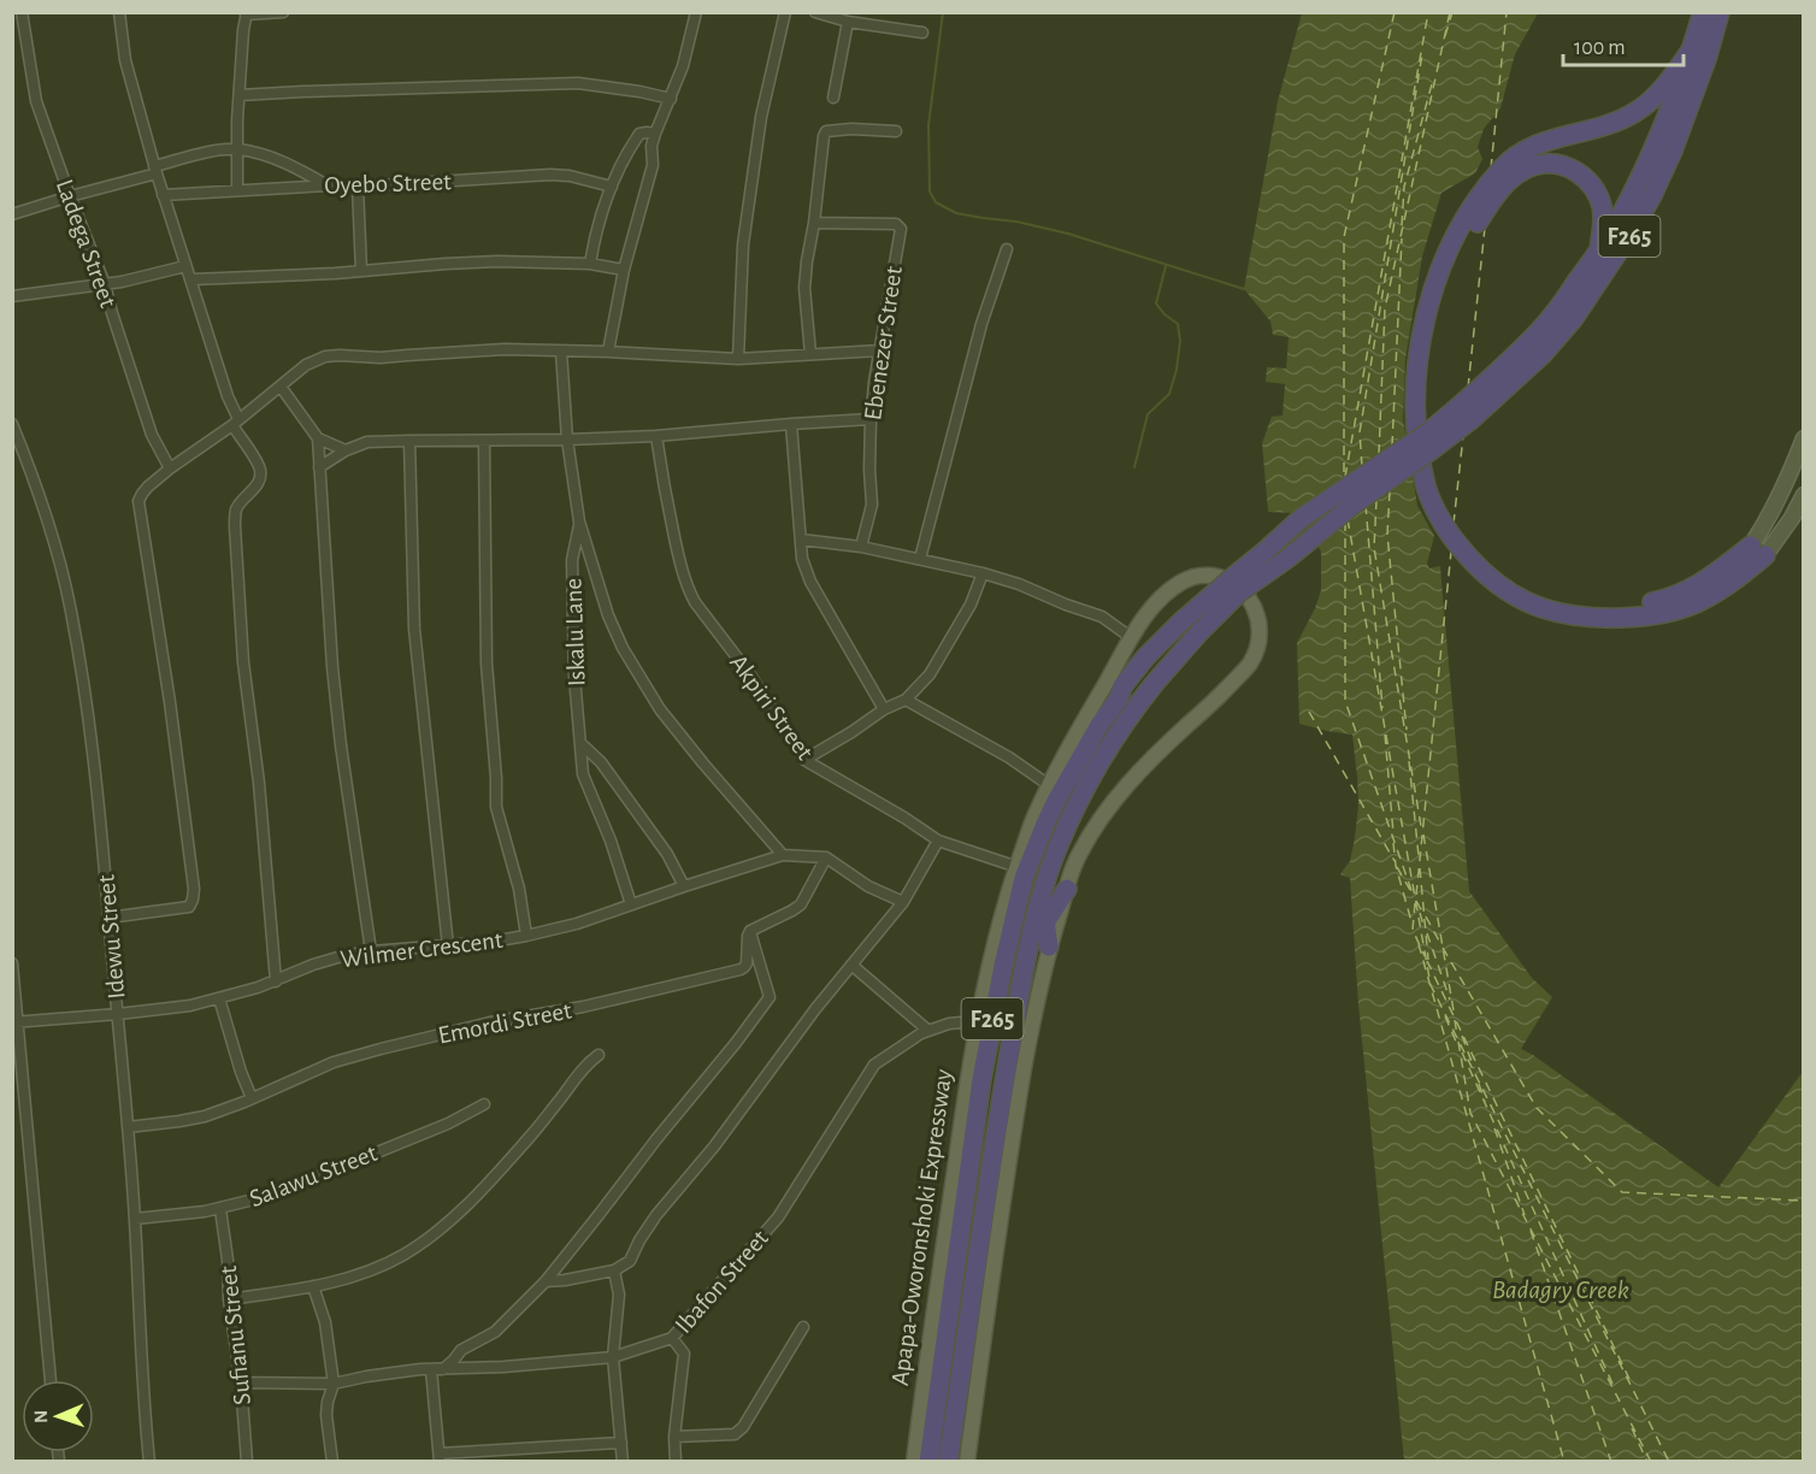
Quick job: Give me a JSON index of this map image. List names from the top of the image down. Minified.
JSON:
{"streets":{"highway":["F265","Apapa-Oworonshoki Expressway"],"street":["Oyebo Street","Ladega Street","Ebenezer Street","Iskalu Lane","Akpiri Street","Idewu Street","Wilmer Crescent","Emordi Street","Salawu Street","Ibafon Street","Sufianu Street"]},"crossings":[["Iskalu Lane","Wilmer Crescent"],["Akpiri Street","Apapa-Oworonshoki Expressway"],["Idewu Street","Wilmer Crescent"],["Idewu Street","Emordi Street"],["Idewu Street","Salawu Street"],["Salawu Street","Sufianu Street"],["Apapa-Oworonshoki Expressway","Ibafon Street"],["Ibafon Street","Sufianu Street"]],"water":["Badagry Creek"],"scale_bar":"100 m","north":"left"}
